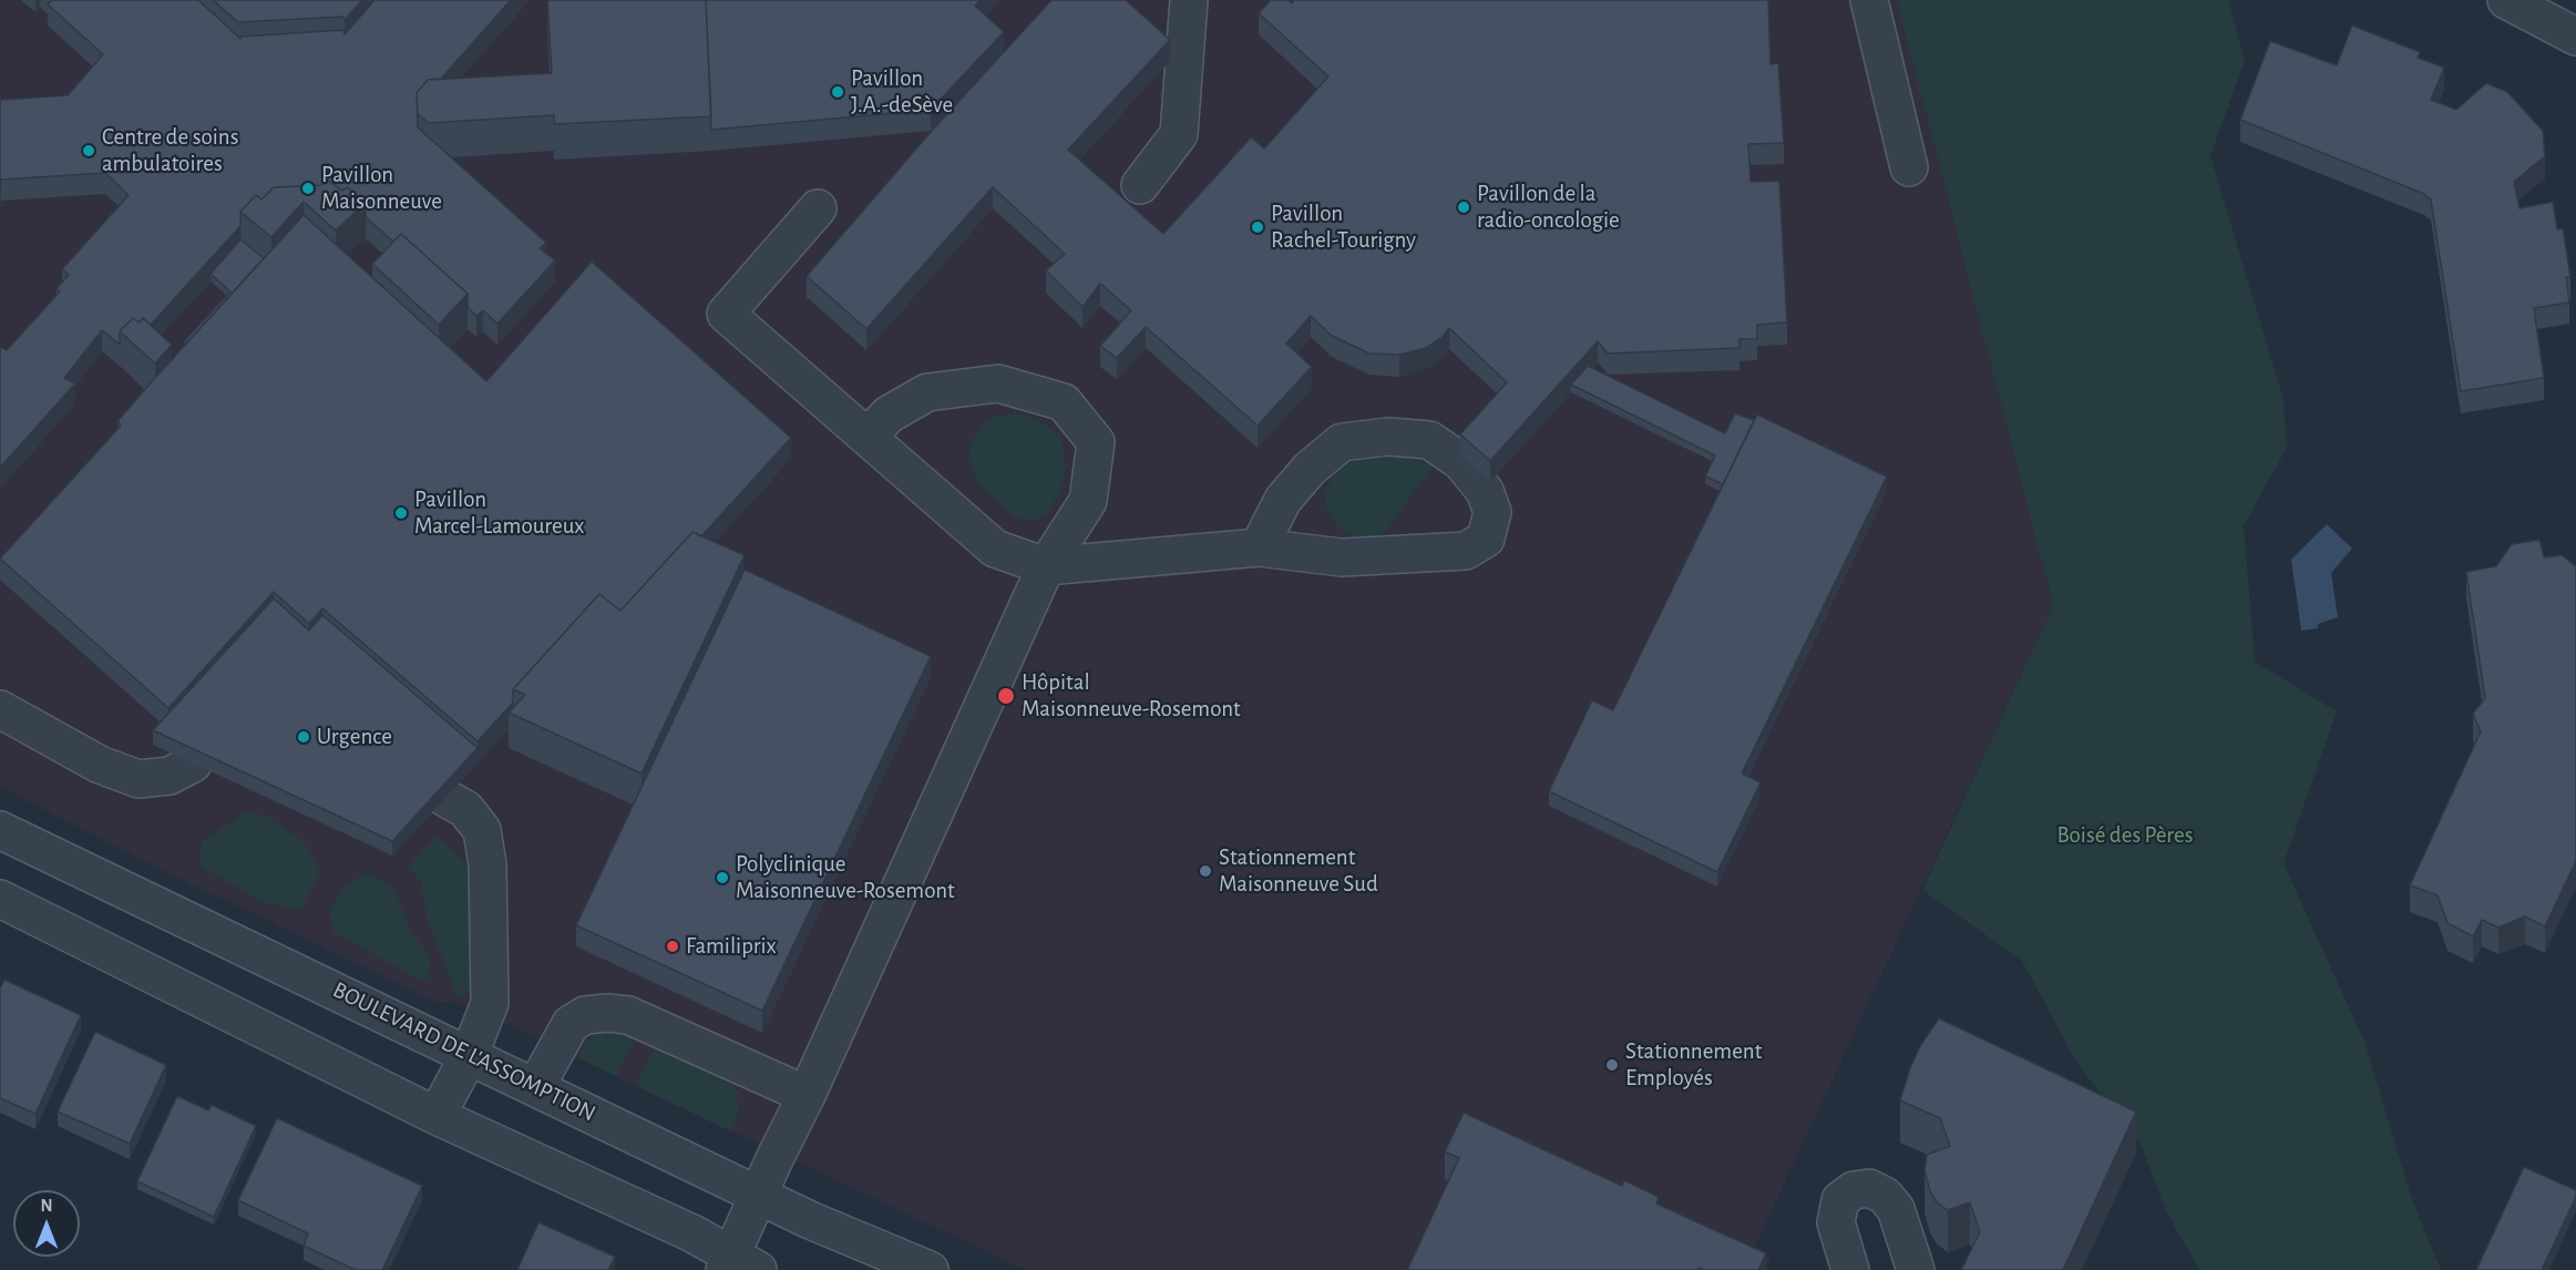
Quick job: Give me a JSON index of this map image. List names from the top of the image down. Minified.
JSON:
{"streets":{"street":["BOULEVARD DE L'ASSOMPTION"]},"parks":["Boisé des Pères"],"places":["Pavillon J.A.-deSève","Centre de soins ambulatoires","Pavillon Maisonneuve","Pavillon de la radio-oncologie","Pavillon Rachel-Tourigny","Pavillon Marcel-Lamoureux","Hôpital Maisonneuve-Rosemont","Urgence","Stationnement Maisonneuve Sud","Polyclinique Maisonneuve-Rosemont","Familiprix","Stationnement Employés"],"north":"top"}
